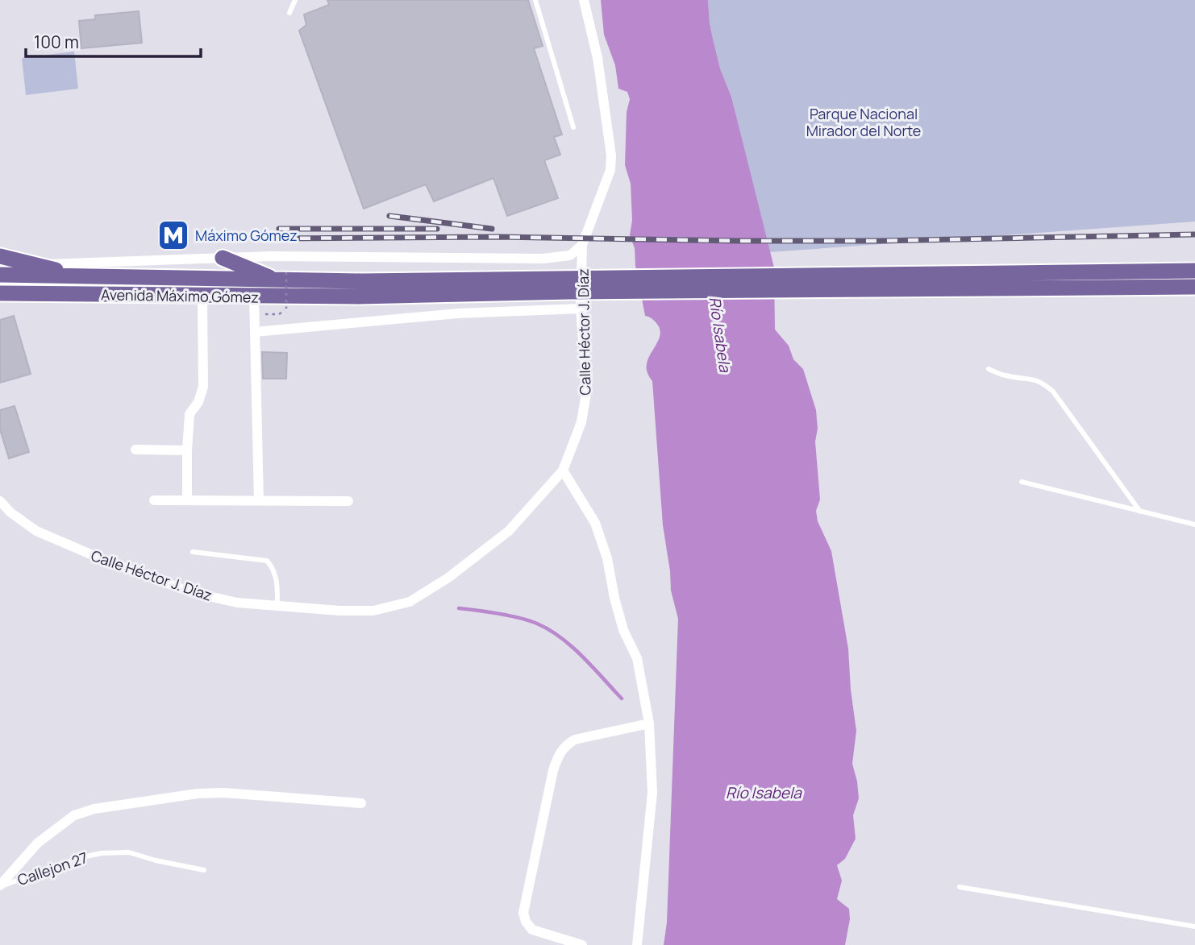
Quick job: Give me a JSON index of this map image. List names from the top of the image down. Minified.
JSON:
{"streets":{"main road":["Avenida Máximo Gómez"],"street":["Calle Héctor J. Díaz"],"lane":["Callejon 27"]},"water":["Río Isabela"],"parks":["Parque Nacional Mirador del Norte"],"places":{"metro station":["Máximo Gómez"]},"scale_bar":"100 m"}
